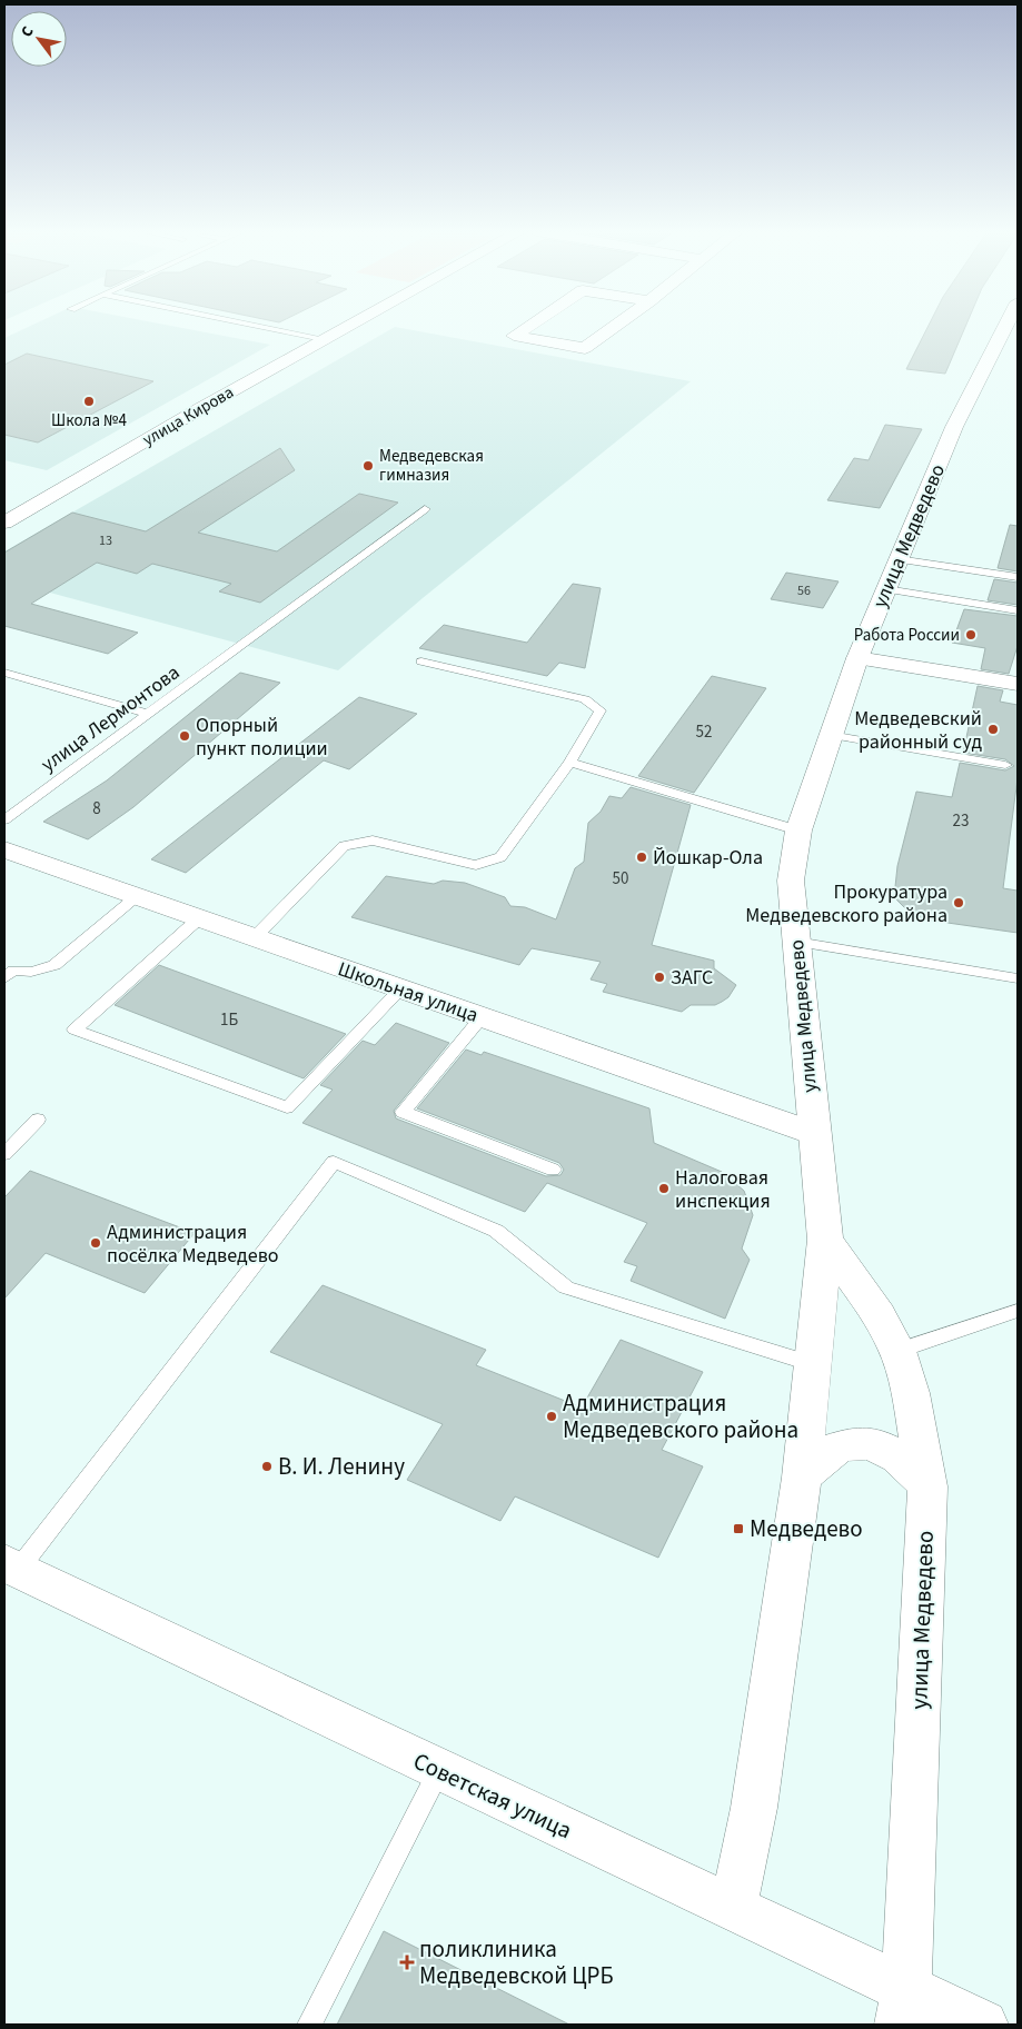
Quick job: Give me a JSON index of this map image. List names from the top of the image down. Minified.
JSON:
{"streets":{"street":["улица Кирова","улица Медведево","Школьная улица","Советская улица"],"lane":["улица Лермонтова"]},"crossings":[["улица Медведево","Школьная улица"],["улица Медведево","Советская улица"]],"places":{"other":["Школа №4","Медведевская гимназия","Работа России","Медведевский районный суд","Опорный пункт полиции","Йошкар-Ола","Прокуратура Медведевского района","ЗАГС","Налоговая инспекция","Администрация посёлка Медведево","Администрация Медведевского района","В. И. Ленину"],"transit":["Медведево"],"health":["поликлиника Медведевской ЦРБ"]},"house_numbers":["13","56","52","8","23","50","1Б"],"north":"top left"}
